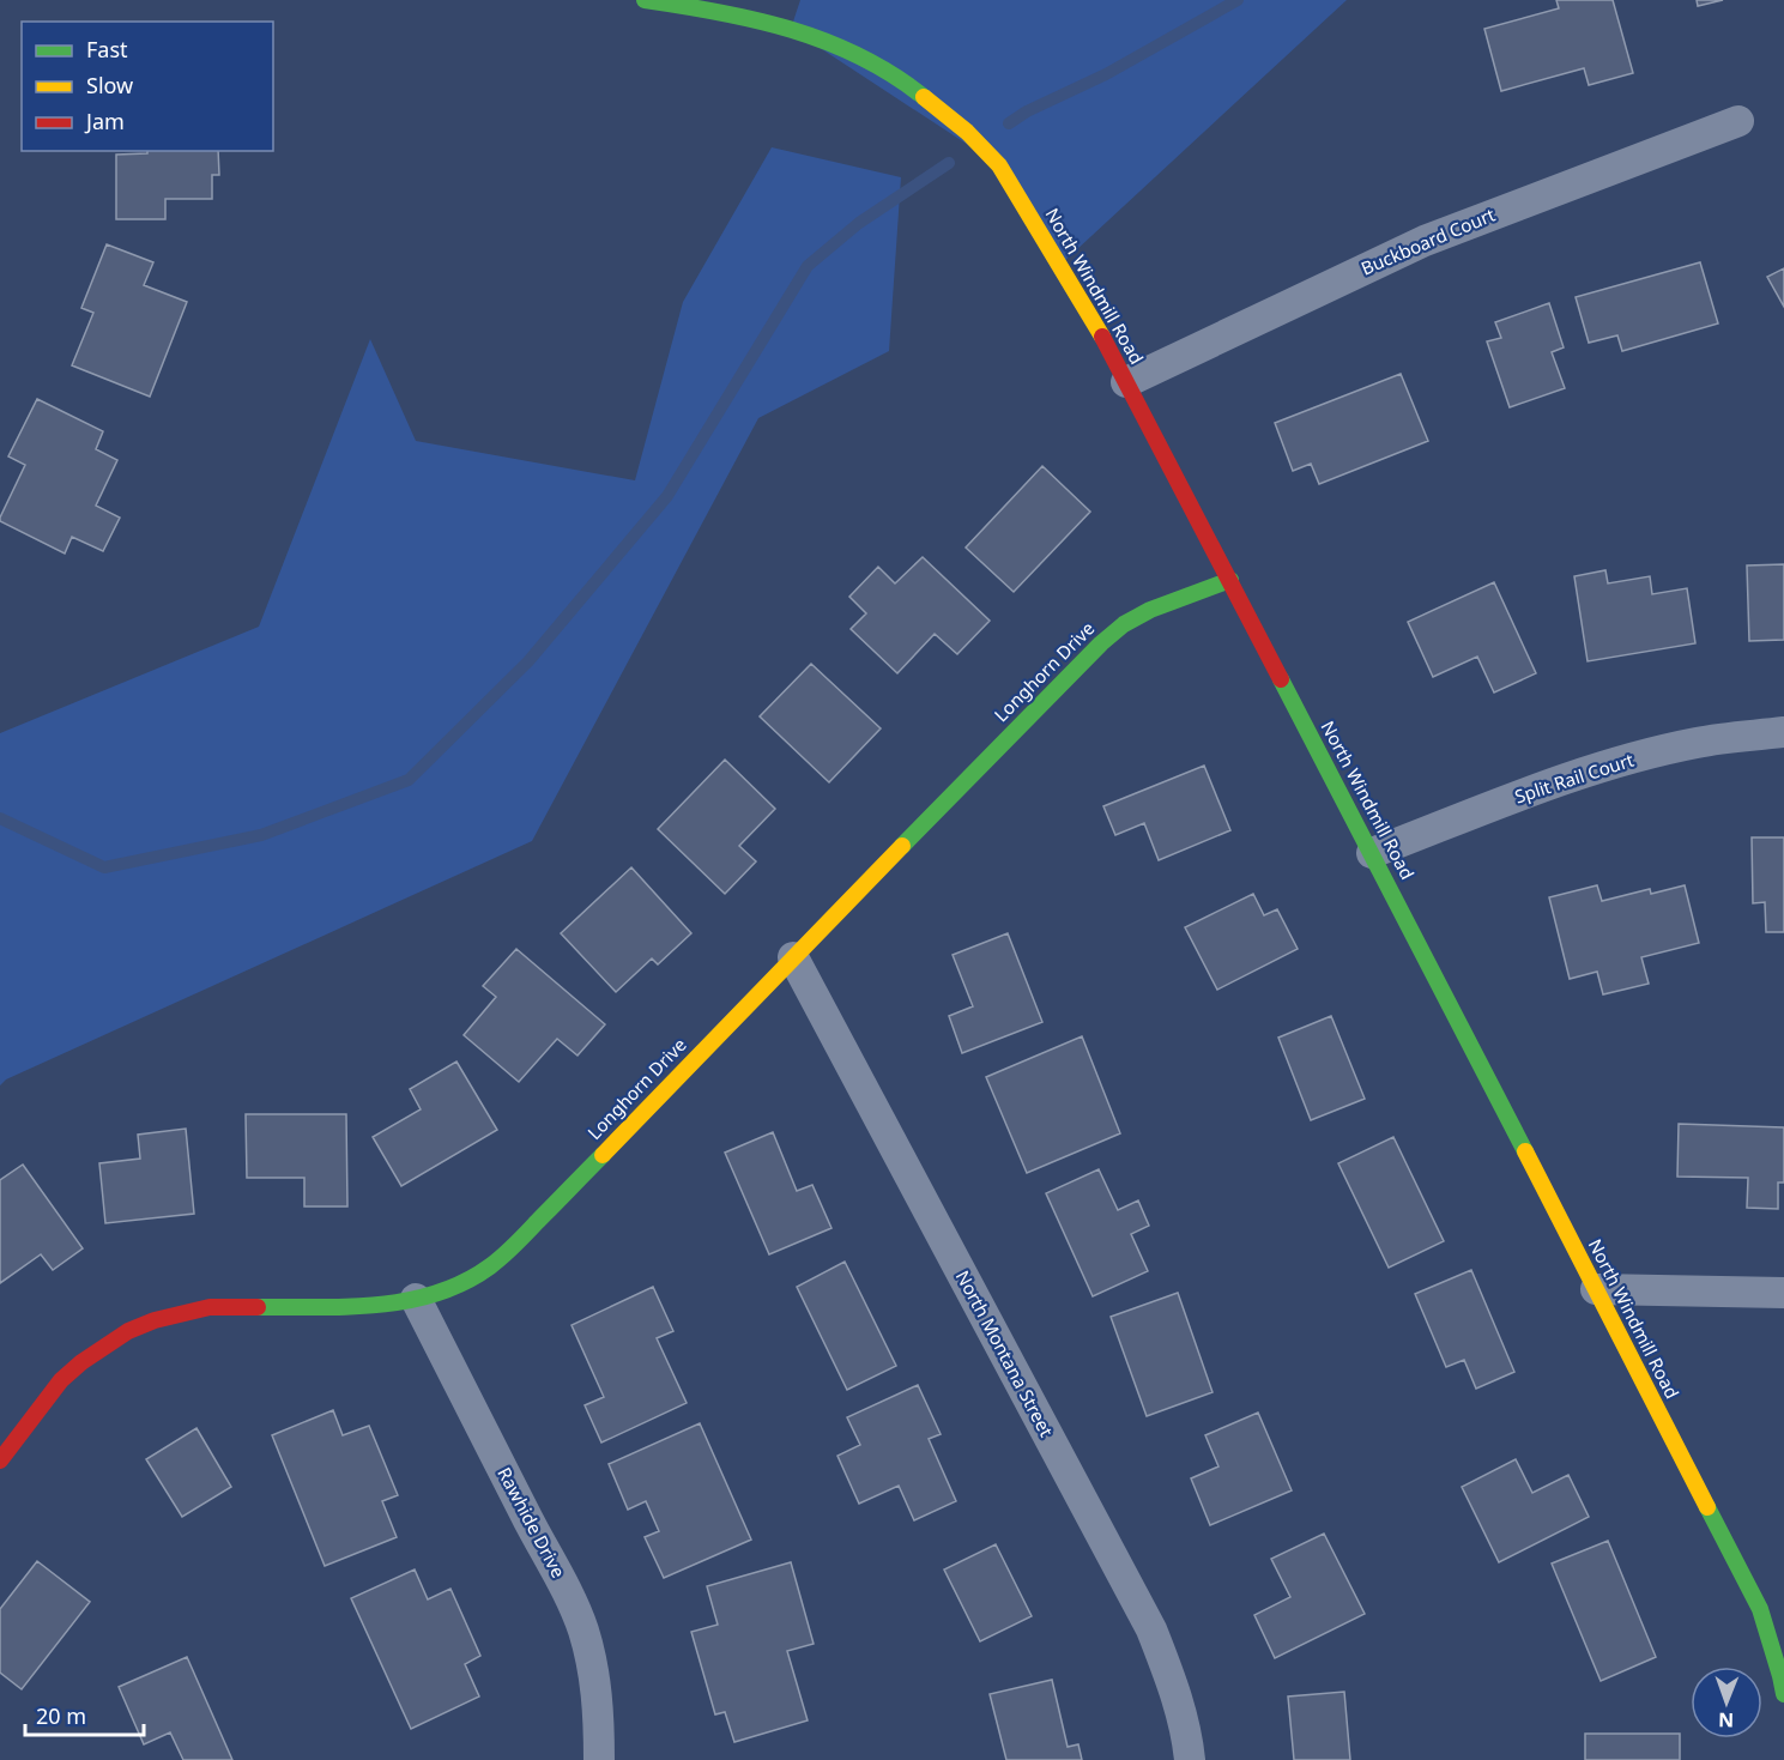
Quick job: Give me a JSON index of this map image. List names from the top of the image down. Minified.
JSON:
{"streets":{"street":["Buckboard Court","North Windmill Road","Longhorn Drive","Split Rail Court","North Montana Street","Rawhide Drive"]},"crossings":[["Buckboard Court","North Windmill Road"],["North Windmill Road","Longhorn Drive"],["North Windmill Road","Split Rail Court"],["Longhorn Drive","North Montana Street"],["Longhorn Drive","Rawhide Drive"]],"legend":["Fast","Slow","Jam"],"scale_bar":"20 m","north":"bottom"}
